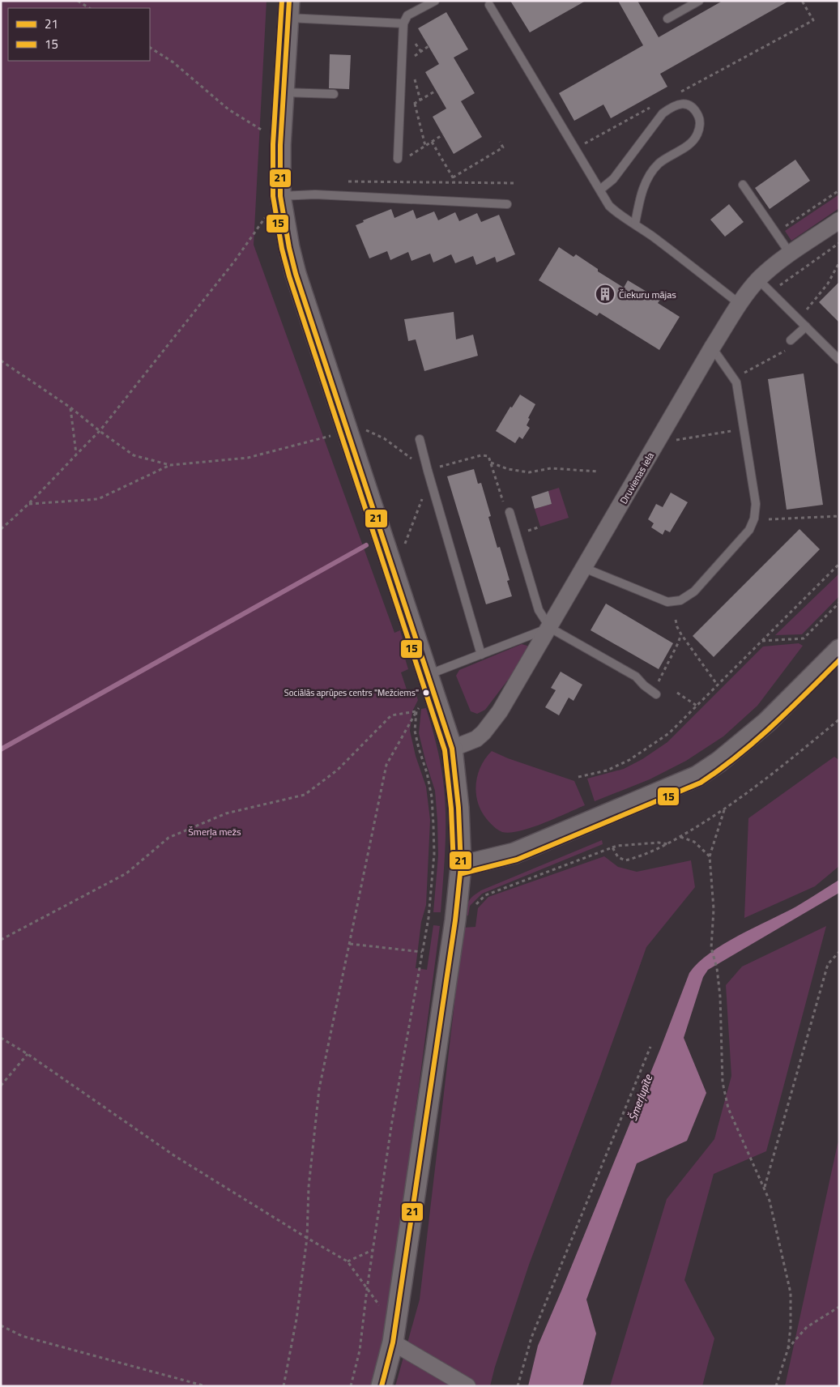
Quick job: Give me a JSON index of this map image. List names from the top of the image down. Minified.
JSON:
{"streets":{"street":["Druvienas iela"]},"water":["Šmerļupīte"],"parks":["Šmerļa mežs"],"places":{"building":["Čiekuru mājas"],"other":["Sociālās aprūpes centrs \"Mežciems\""]},"lines":["transit line 21","transit line 15"],"legend":["21","15"]}
